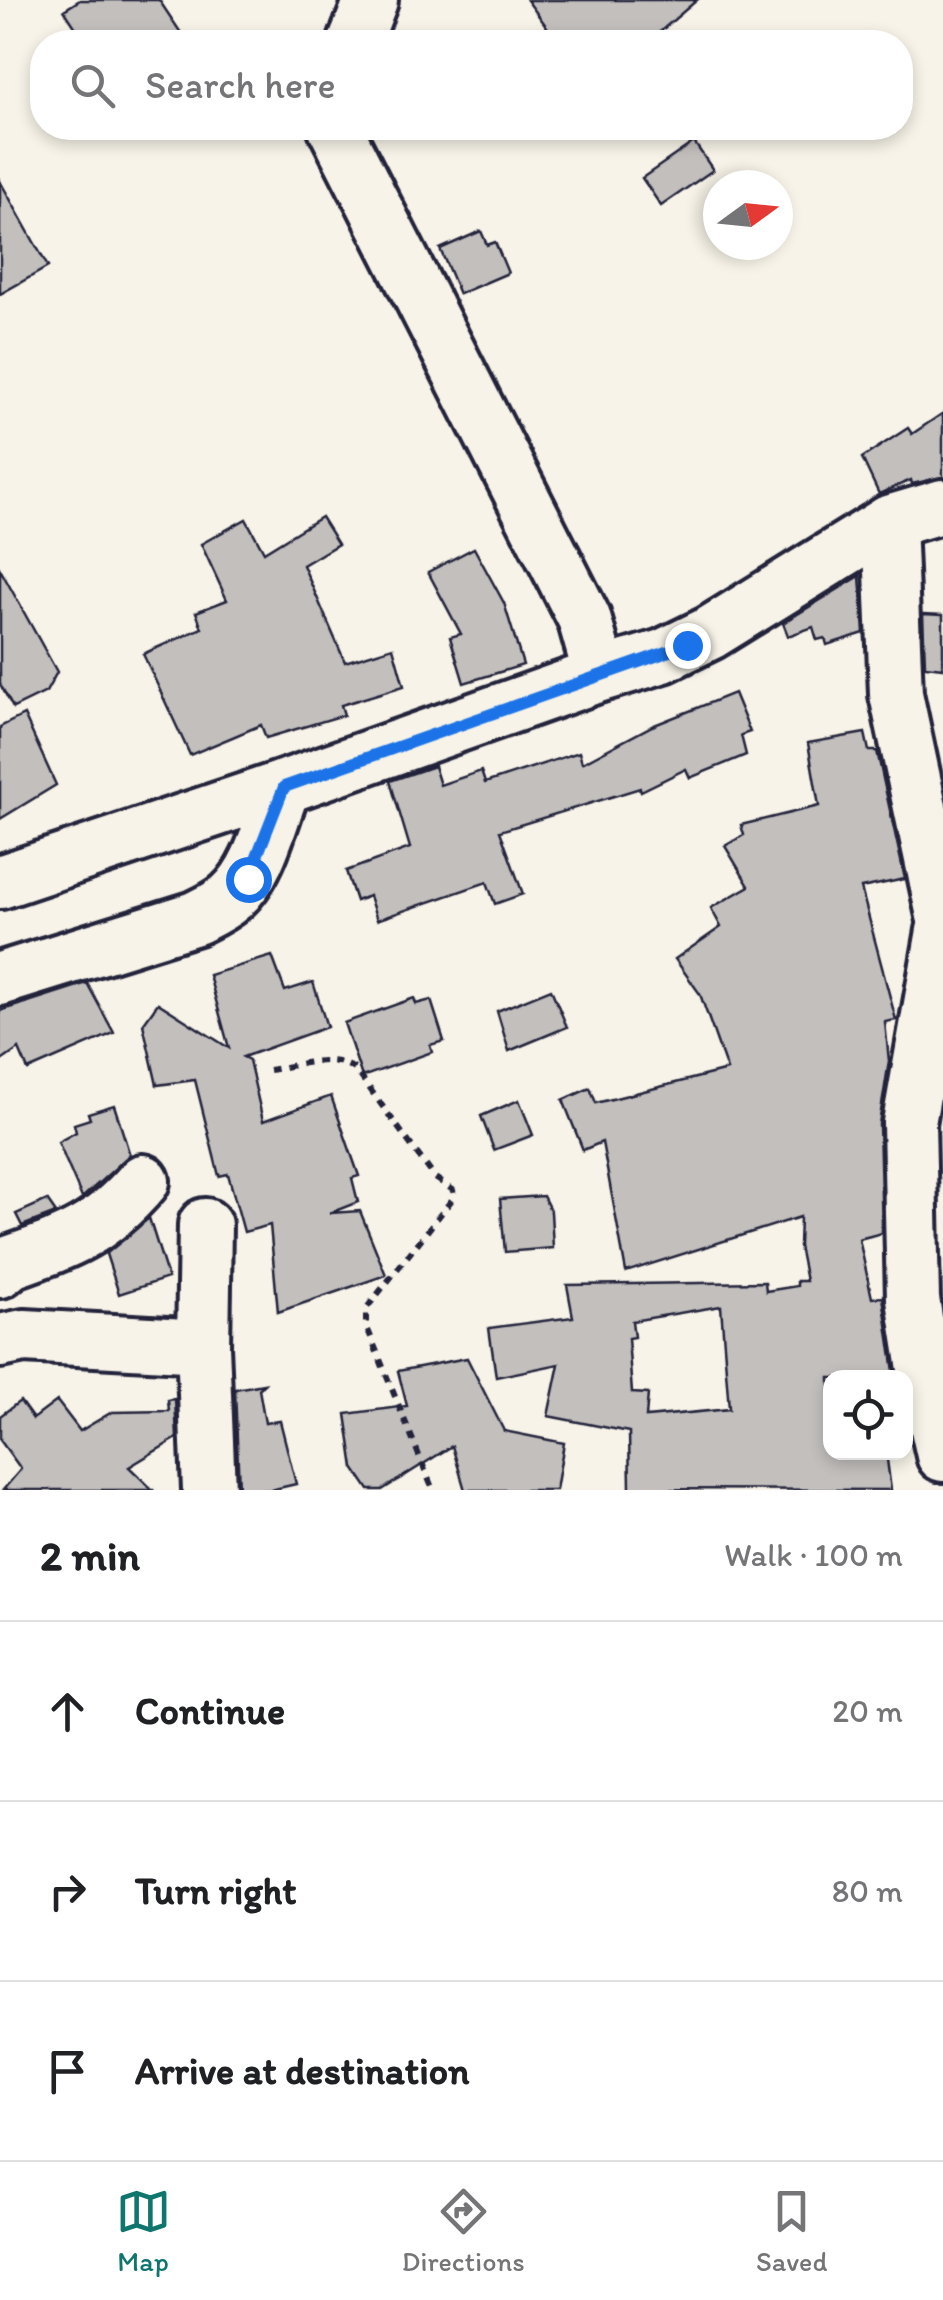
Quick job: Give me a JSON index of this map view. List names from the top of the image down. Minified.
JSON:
{"north":"right","page":{"search":"Search here","heading":["2 min","Walk · 100 m"],"list":[["Continue","20 m"],["Turn right","80 m"],"Arrive at destination"],"nav":["Map","Directions","Saved"]}}
